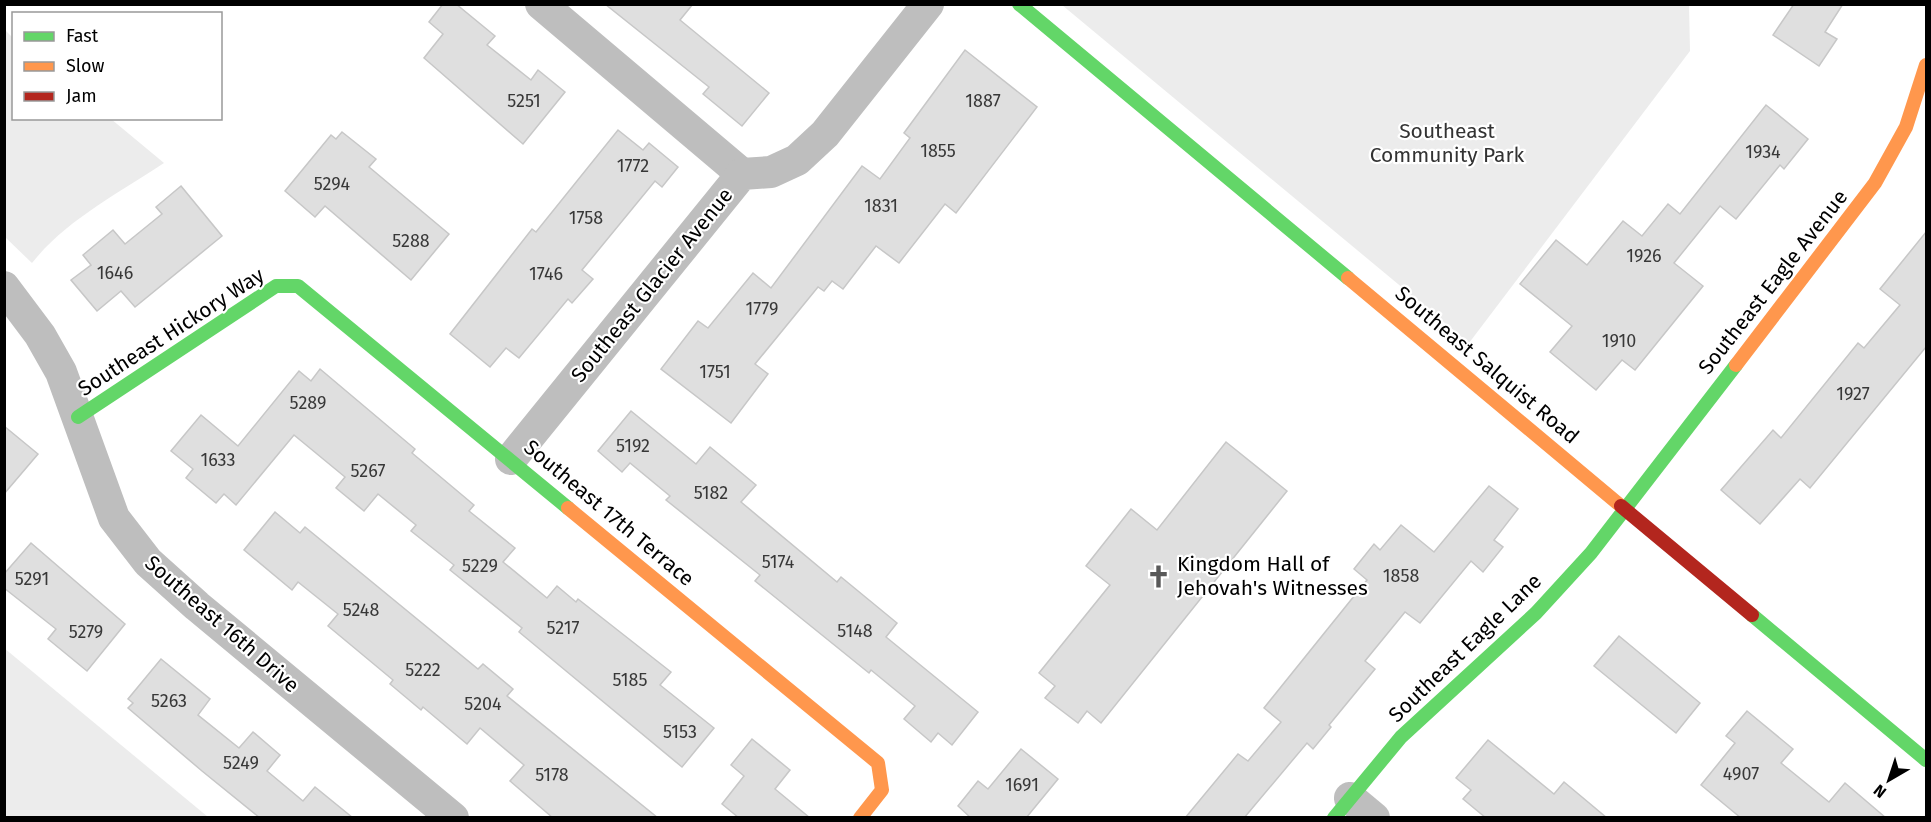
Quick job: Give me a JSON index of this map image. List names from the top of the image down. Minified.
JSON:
{"streets":{"street":["Southeast Eagle Avenue","Southeast Glacier Avenue","Southeast Hickory Way","Southeast Salquist Road","Southeast 17th Terrace","Southeast 16th Drive","Southeast Eagle Lane"]},"crossings":[["Southeast Eagle Avenue","Southeast Salquist Road"],["Southeast Eagle Avenue","Southeast Eagle Lane"],["Southeast Glacier Avenue","Southeast 17th Terrace"],["Southeast Hickory Way","Southeast 17th Terrace"],["Southeast Hickory Way","Southeast 16th Drive"],["Southeast Salquist Road","Southeast Eagle Lane"]],"parks":["Southeast Community Park"],"places":{"church":["Kingdom Hall of Jehovah's Witnesses"]},"house_numbers":["5251","1887","1855","1934","1772","5294","1831","1758","5288","1926","1646","1746","1779","1910","1751","1927","5289","5192","1633","5267","5182","5174","5229","1858","5291","5248","5217","5148","5279","5222","5185","5263","5204","5153","5249","4907","5178","1691"],"legend":["Fast","Slow","Jam"],"north":"bottom left"}
